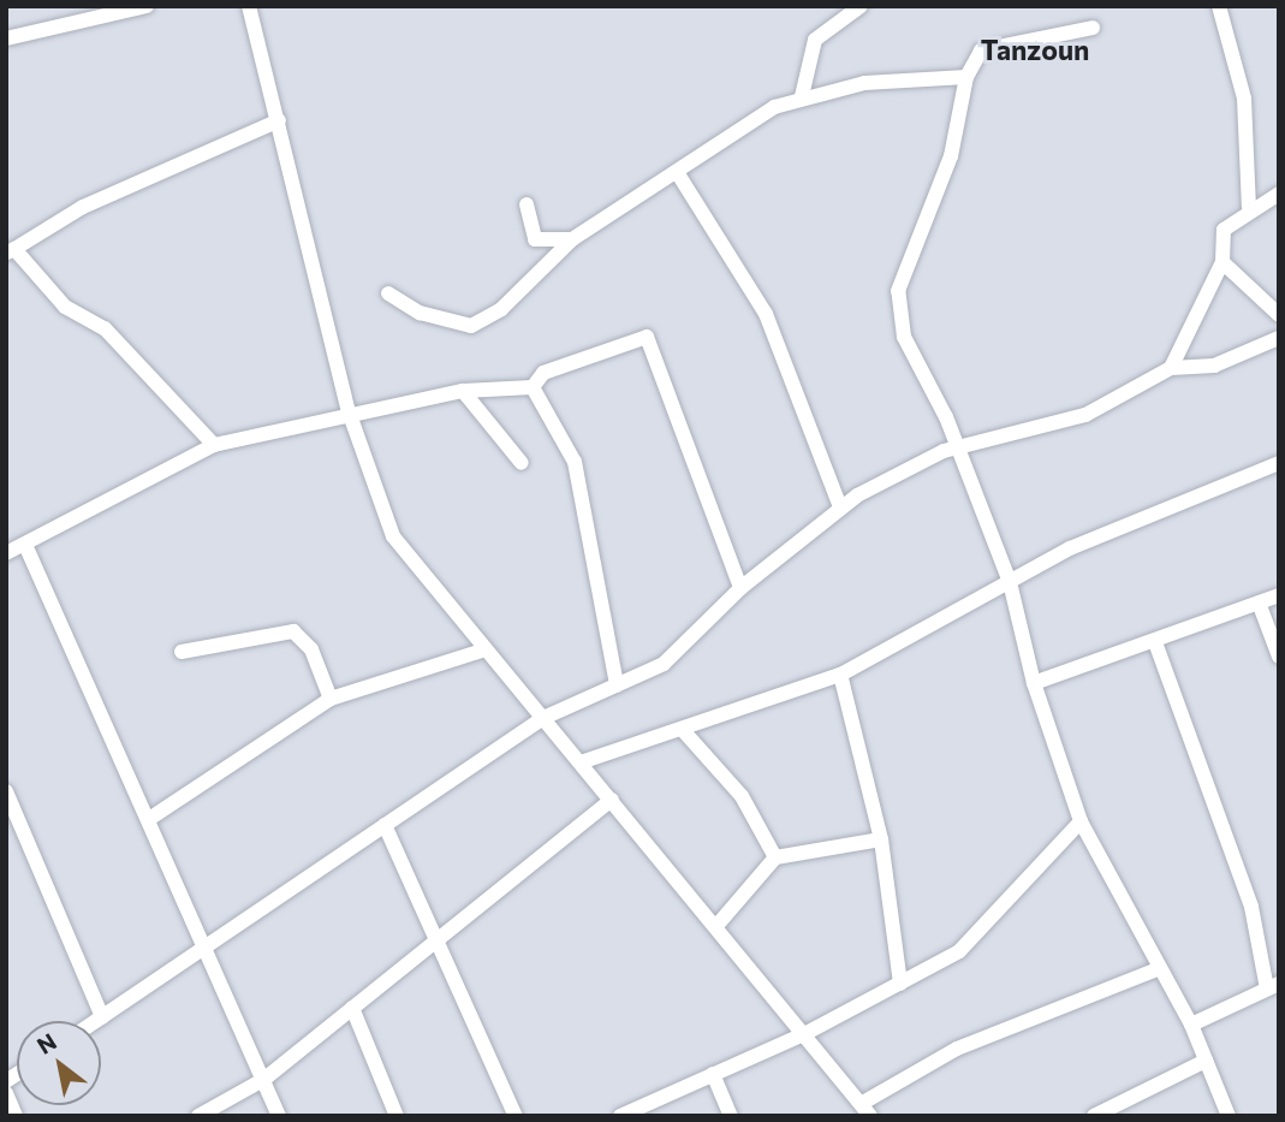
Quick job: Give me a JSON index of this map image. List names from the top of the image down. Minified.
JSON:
{"districts":["Tanzoun"],"north":"top left"}
